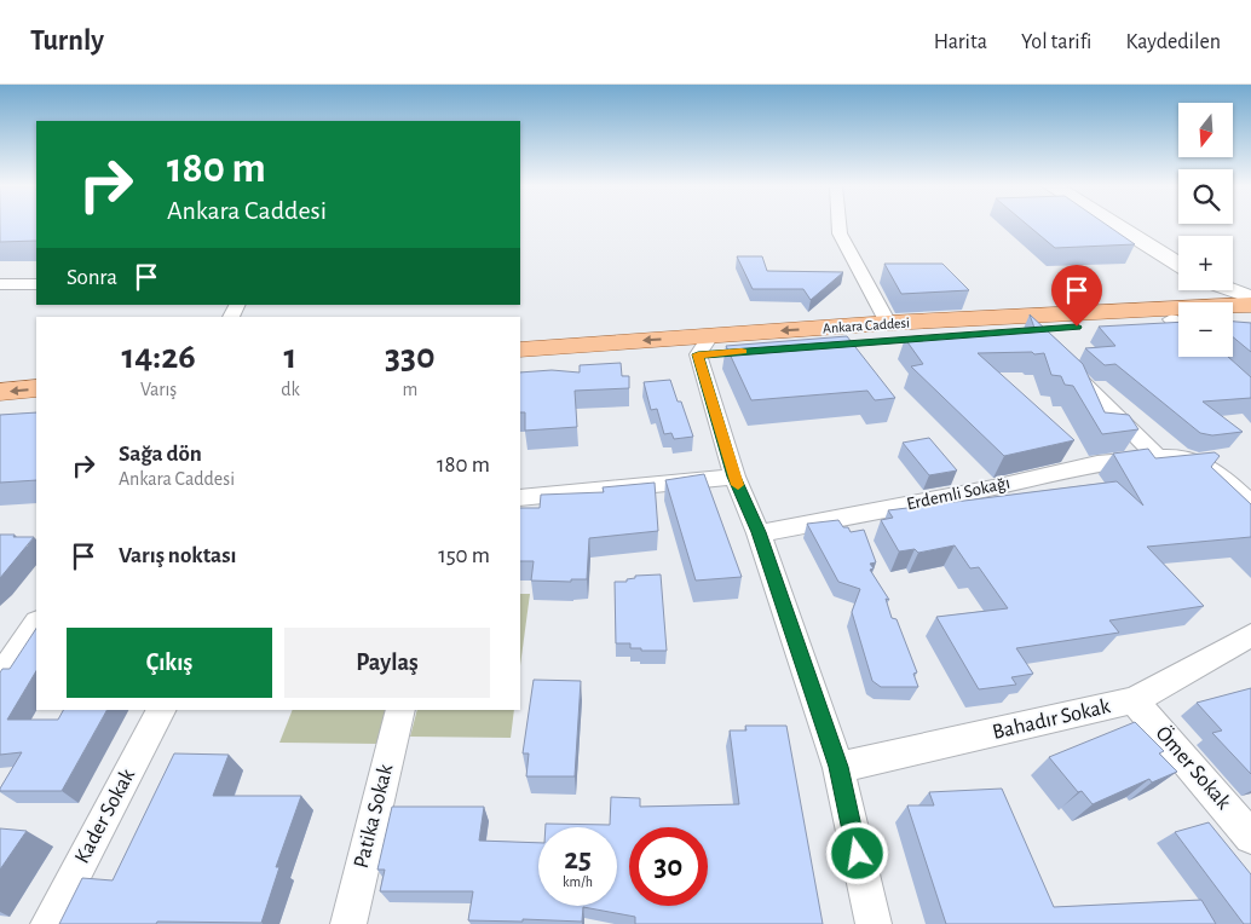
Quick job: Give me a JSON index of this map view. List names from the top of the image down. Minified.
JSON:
{"streets":{"main road":["Ankara Caddesi"],"street":["Erdemli Sokağı","Bahadır Sokak","Ömer Sokak","Kader Sokak","Patika Sokak"]},"crossings":[["Bahadır Sokak","Ömer Sokak"]],"north":"bottom","page":{"header":"Turnly","nav":["Harita","Yol tarifi","Kaydedilen"],"map_buttons":["+","−"],"turn":["180 m","Ankara Caddesi"],"then":"Sonra","eta":["14:26","Varış","1","dk","330","m"],"list":[{"name":"Sağa dön","note":"Ankara Caddesi","value":"180 m"},{"name":"Varış noktası","value":"150 m"}],"buttons":["Çıkış","Paylaş"],"speed":"25 km/h","limit":"30"}}
